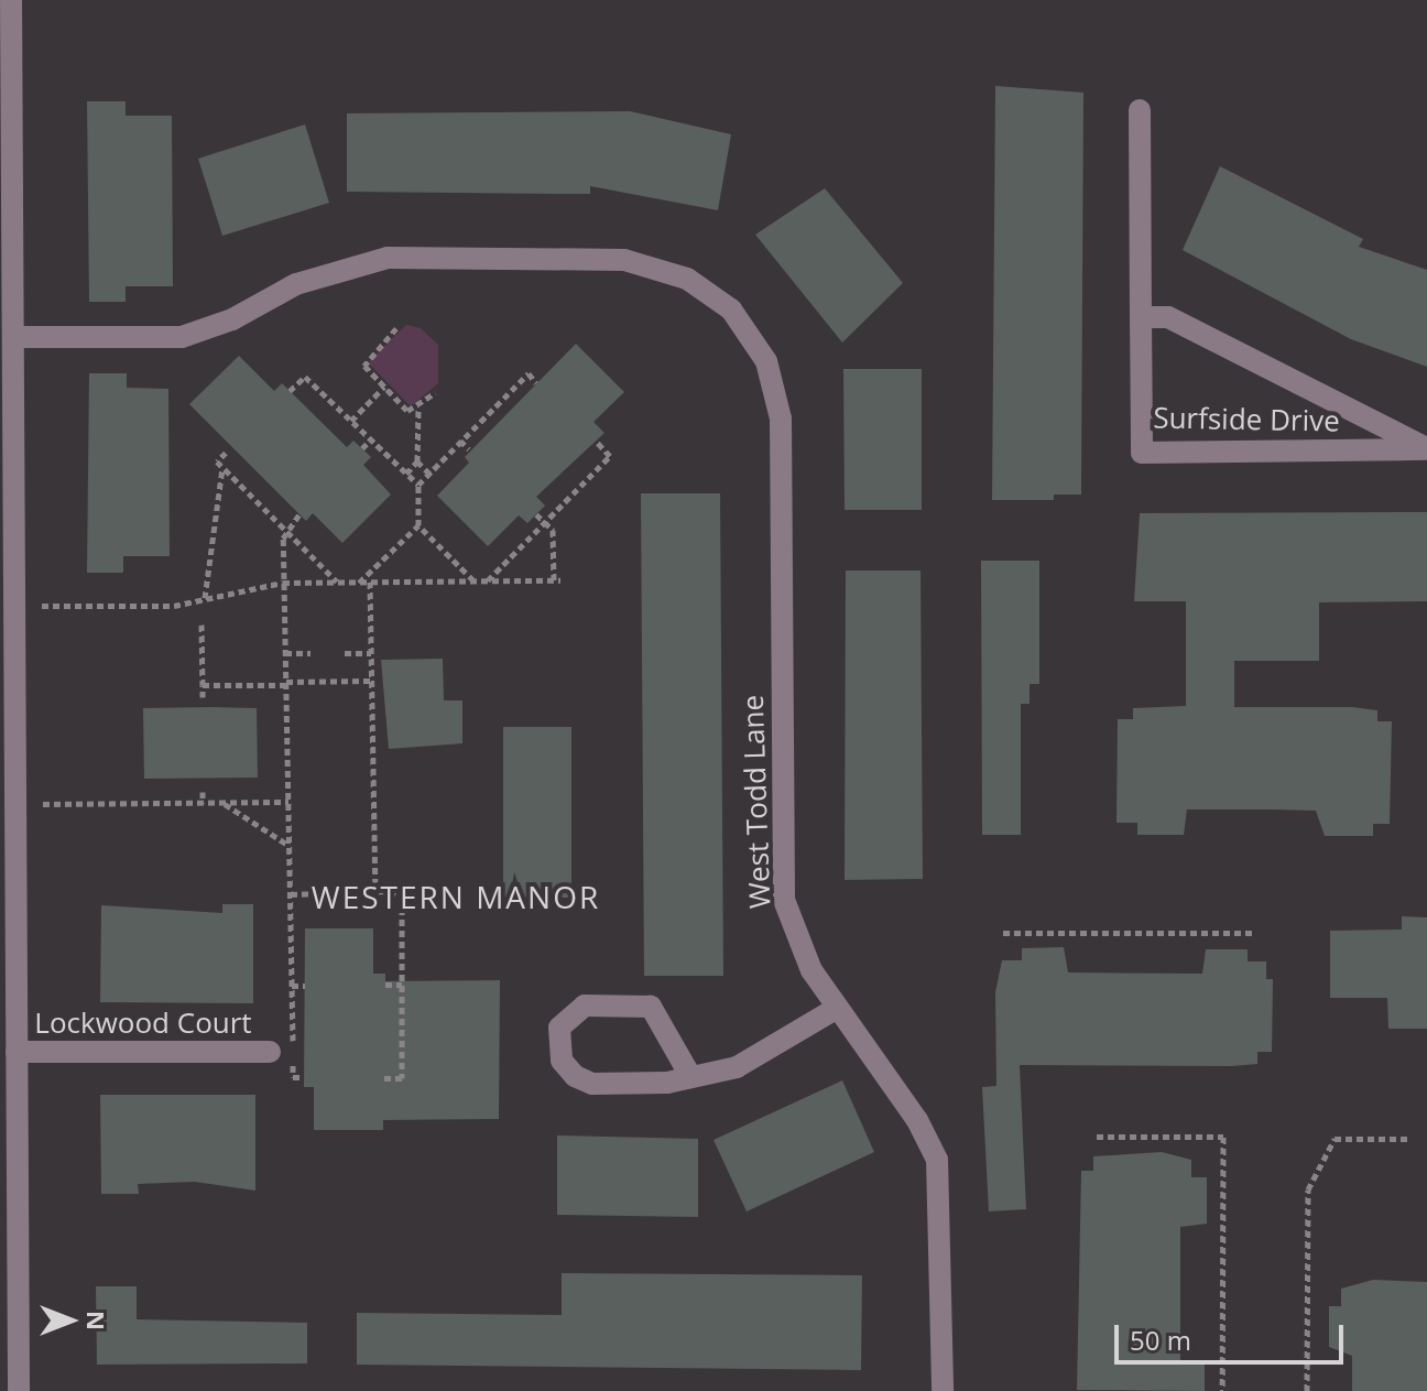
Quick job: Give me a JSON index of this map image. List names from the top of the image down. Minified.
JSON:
{"streets":{"street":["Surfside Drive","West Todd Lane","Lockwood Court"]},"districts":["WESTERN MANOR"],"scale_bar":"50 m","north":"right"}
